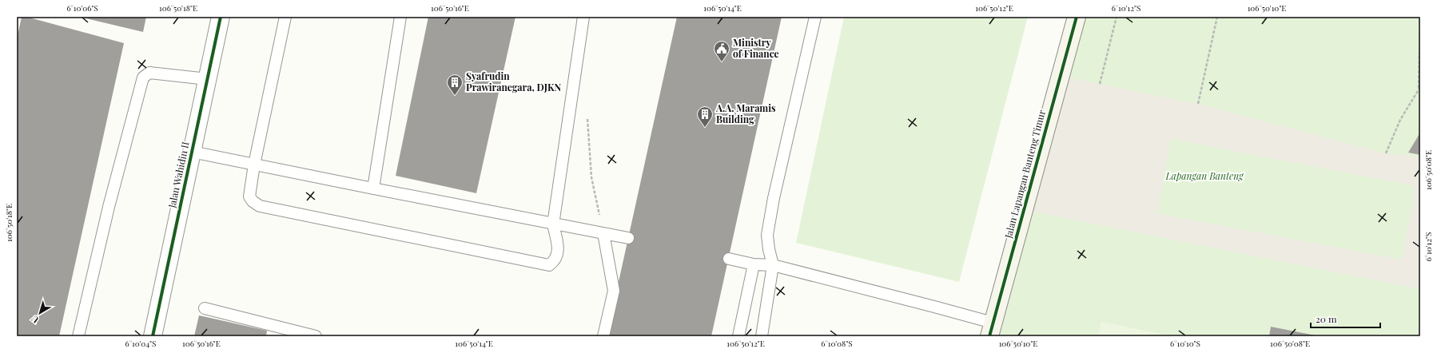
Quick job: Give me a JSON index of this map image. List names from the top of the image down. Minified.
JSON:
{"streets":{"street":["Jalan Lapangan Banteng Timur","Jalan Wahidin II"]},"parks":["Lapangan Banteng"],"places":{"public building":["Ministry of Finance"],"building":["Syafrudin Prawiranegara, DJKN","A.A. Maramis Building"]},"scale_bar":"20 m","north":"bottom left","coordinates":["6°10'06\"S","106°50'18\"E","106°50'16\"E","106°50'14\"E","106°50'12\"E","6°10'12\"S","106°50'10\"E","106°50'08\"E","6°10'04\"S","6°10'08\"S","6°10'10\"S"]}
